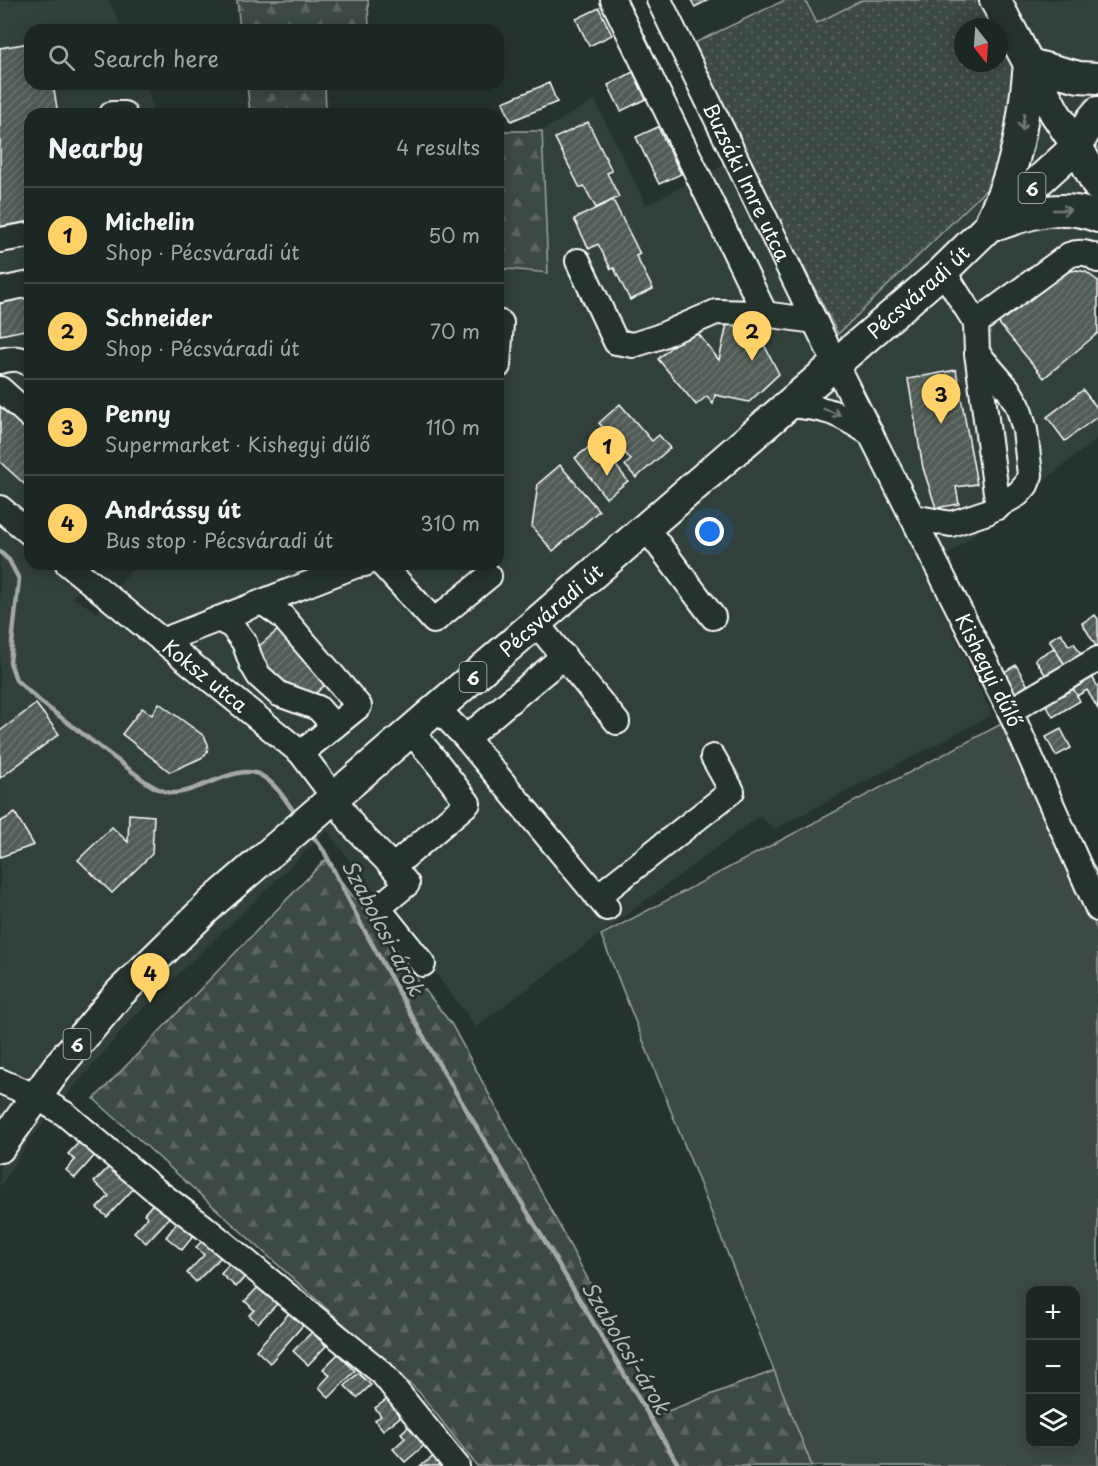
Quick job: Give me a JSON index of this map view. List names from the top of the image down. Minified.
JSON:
{"streets":{"main road":["6","Pécsváradi út"],"street":["Buzsáki Imre utca","Kishegyi dűlő","Koksz utca"]},"crossings":[["Buzsáki Imre utca","Pécsváradi út"],["Buzsáki Imre utca","Kishegyi dűlő"],["6","Pécsváradi út"],["Pécsváradi út","Kishegyi dűlő"],["Pécsváradi út","Koksz utca"]],"water":["Szabolcsi-árok"],"north":"bottom","page":{"search":"Search here","heading":["Nearby","4 results"],"list":[{"mark":"1","name":"Michelin","note":"Shop · Pécsváradi út","value":"50 m"},{"mark":"2","name":"Schneider","note":"Shop · Pécsváradi út","value":"70 m"},{"mark":"3","name":"Penny","note":"Supermarket · Kishegyi dűlő","value":"110 m"},{"mark":"4","name":"Andrássy út","note":"Bus stop · Pécsváradi út","value":"310 m"}],"pins":["2","3","1","4"],"map_buttons":["+","−"]}}
